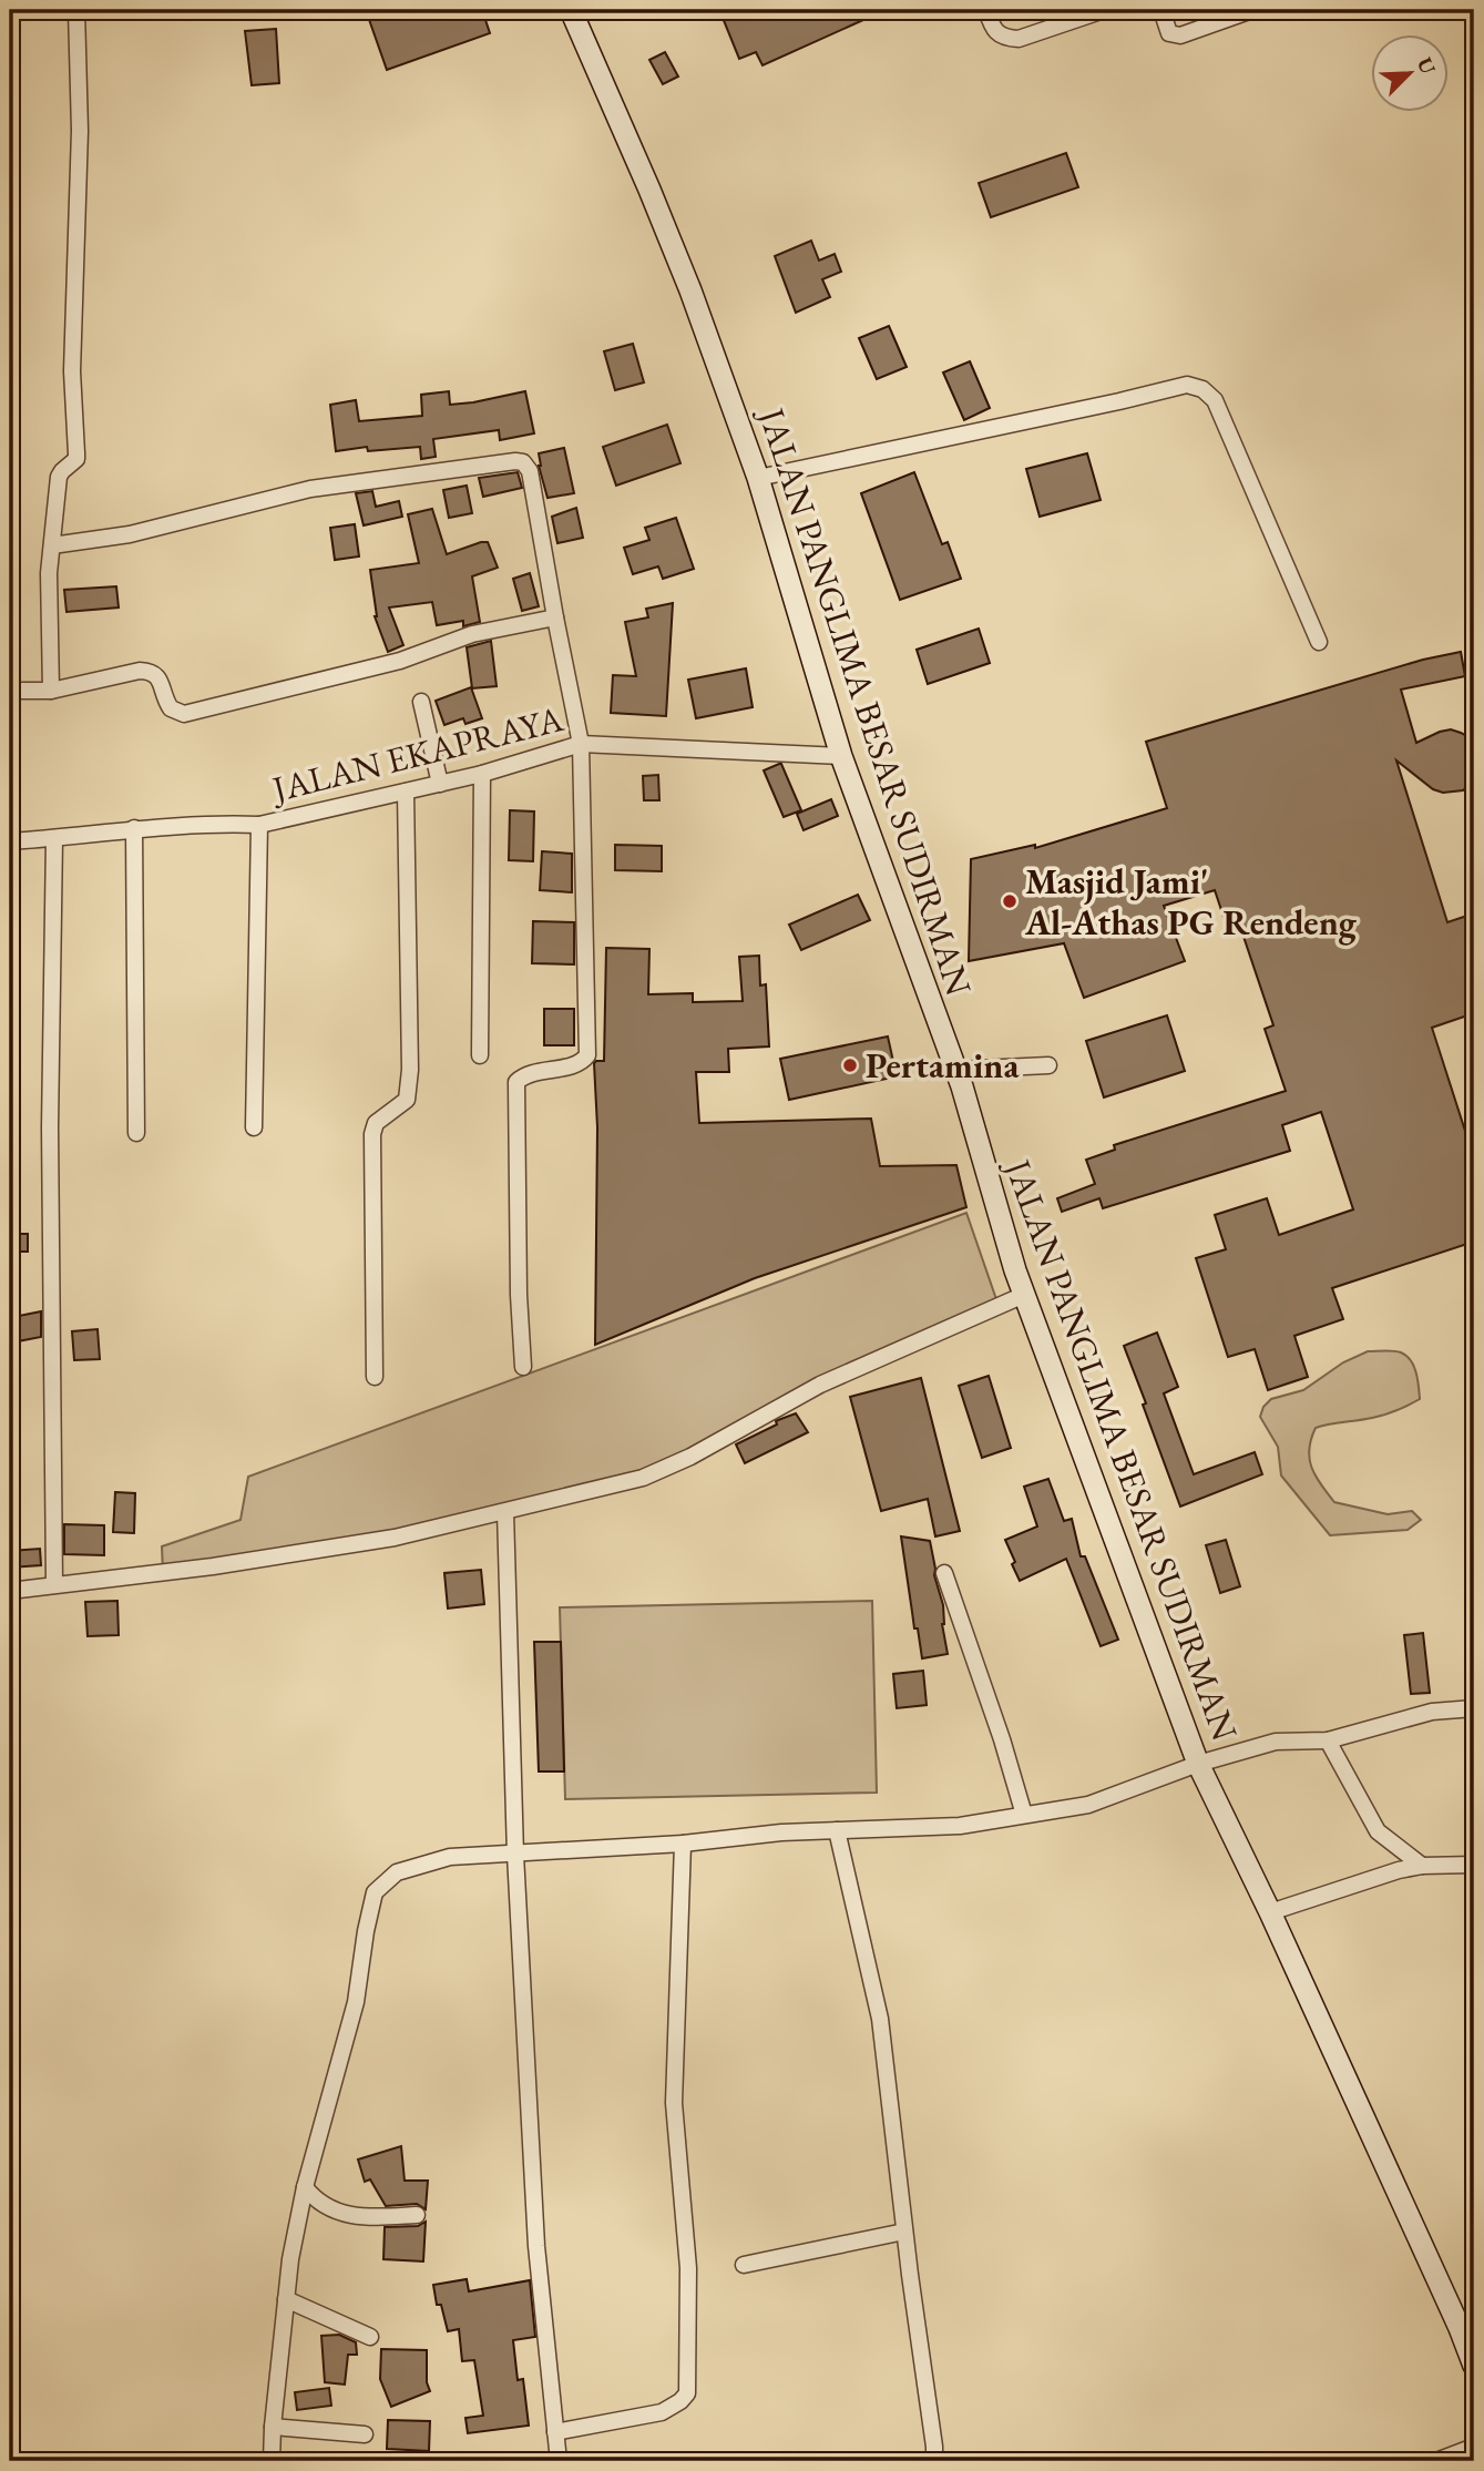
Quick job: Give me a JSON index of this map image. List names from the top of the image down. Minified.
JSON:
{"streets":{"main road":["JALAN PANGLIMA BESAR SUDIRMAN"],"street":["JALAN EKAPRAYA"]},"crossings":[["JALAN PANGLIMA BESAR SUDIRMAN","JALAN EKAPRAYA"]],"places":["Masjid Jami' Al-Athas PG Rendeng","Pertamina"],"north":"top right"}
